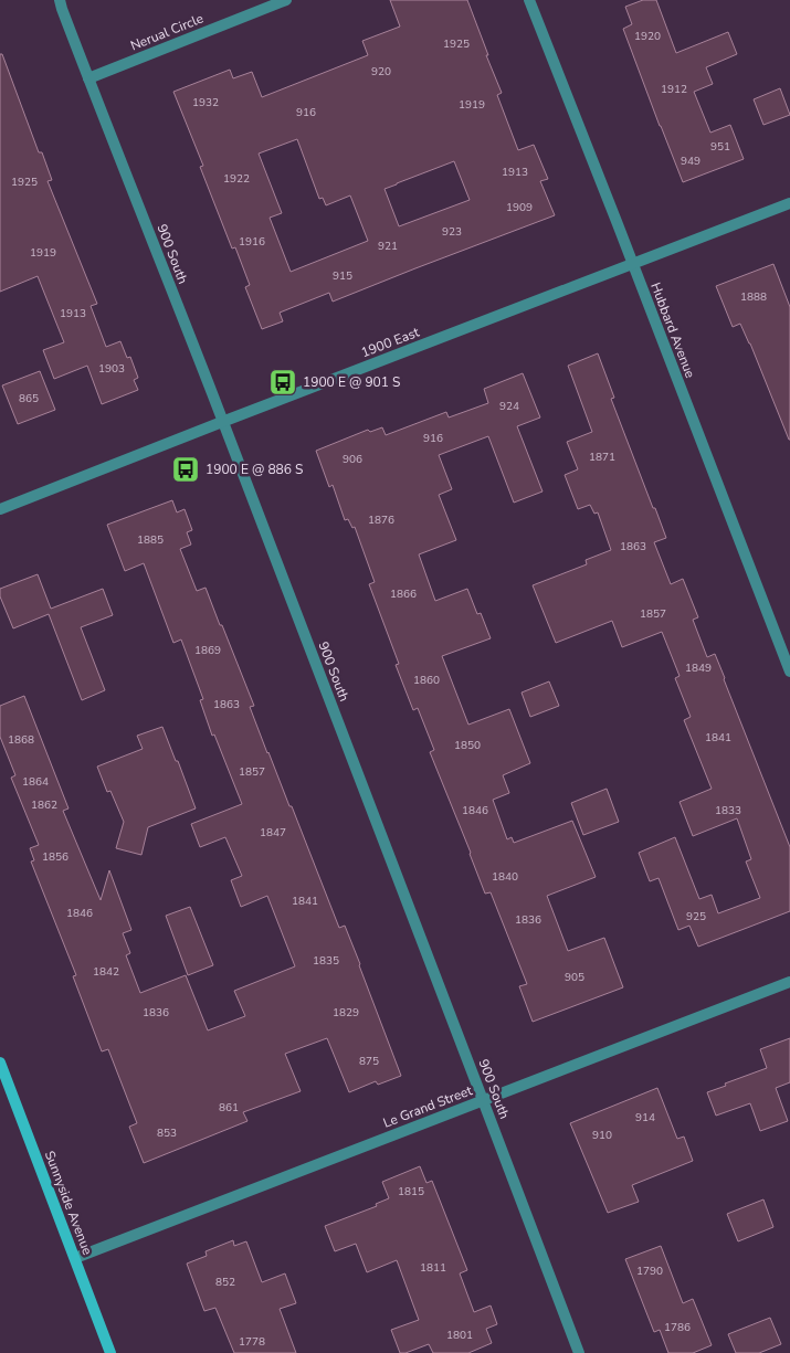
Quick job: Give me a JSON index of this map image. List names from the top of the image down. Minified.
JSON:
{"streets":{"main road":["Sunnyside Avenue"],"street":["Nerual Circle","900 South","Hubbard Avenue","1900 East","Le Grand Street"]},"crossings":[["Nerual Circle","900 South"],["900 South","1900 East"],["900 South","Le Grand Street"],["Hubbard Avenue","1900 East"],["Le Grand Street","Sunnyside Avenue"]],"places":{"bus stop":["1900 E @ 901 S","1900 E @ 886 S"]},"house_numbers":["1920","1925","920","1912","1932","1919","916","951","949","1913","1922","1925","1909","923","1916","921","1919","915","1888","1913","1903","865","924","916","1871","906","1876","1885","1863","1866","1857","1869","1849","1860","1863","1841","1868","1850","1857","1864","1862","1846","1833","1847","1856","1840","1841","1846","925","1836","1835","1842","905","1836","1829","875","861","914","853","910","1815","1811","1790","852","1786","1801","1778"]}
